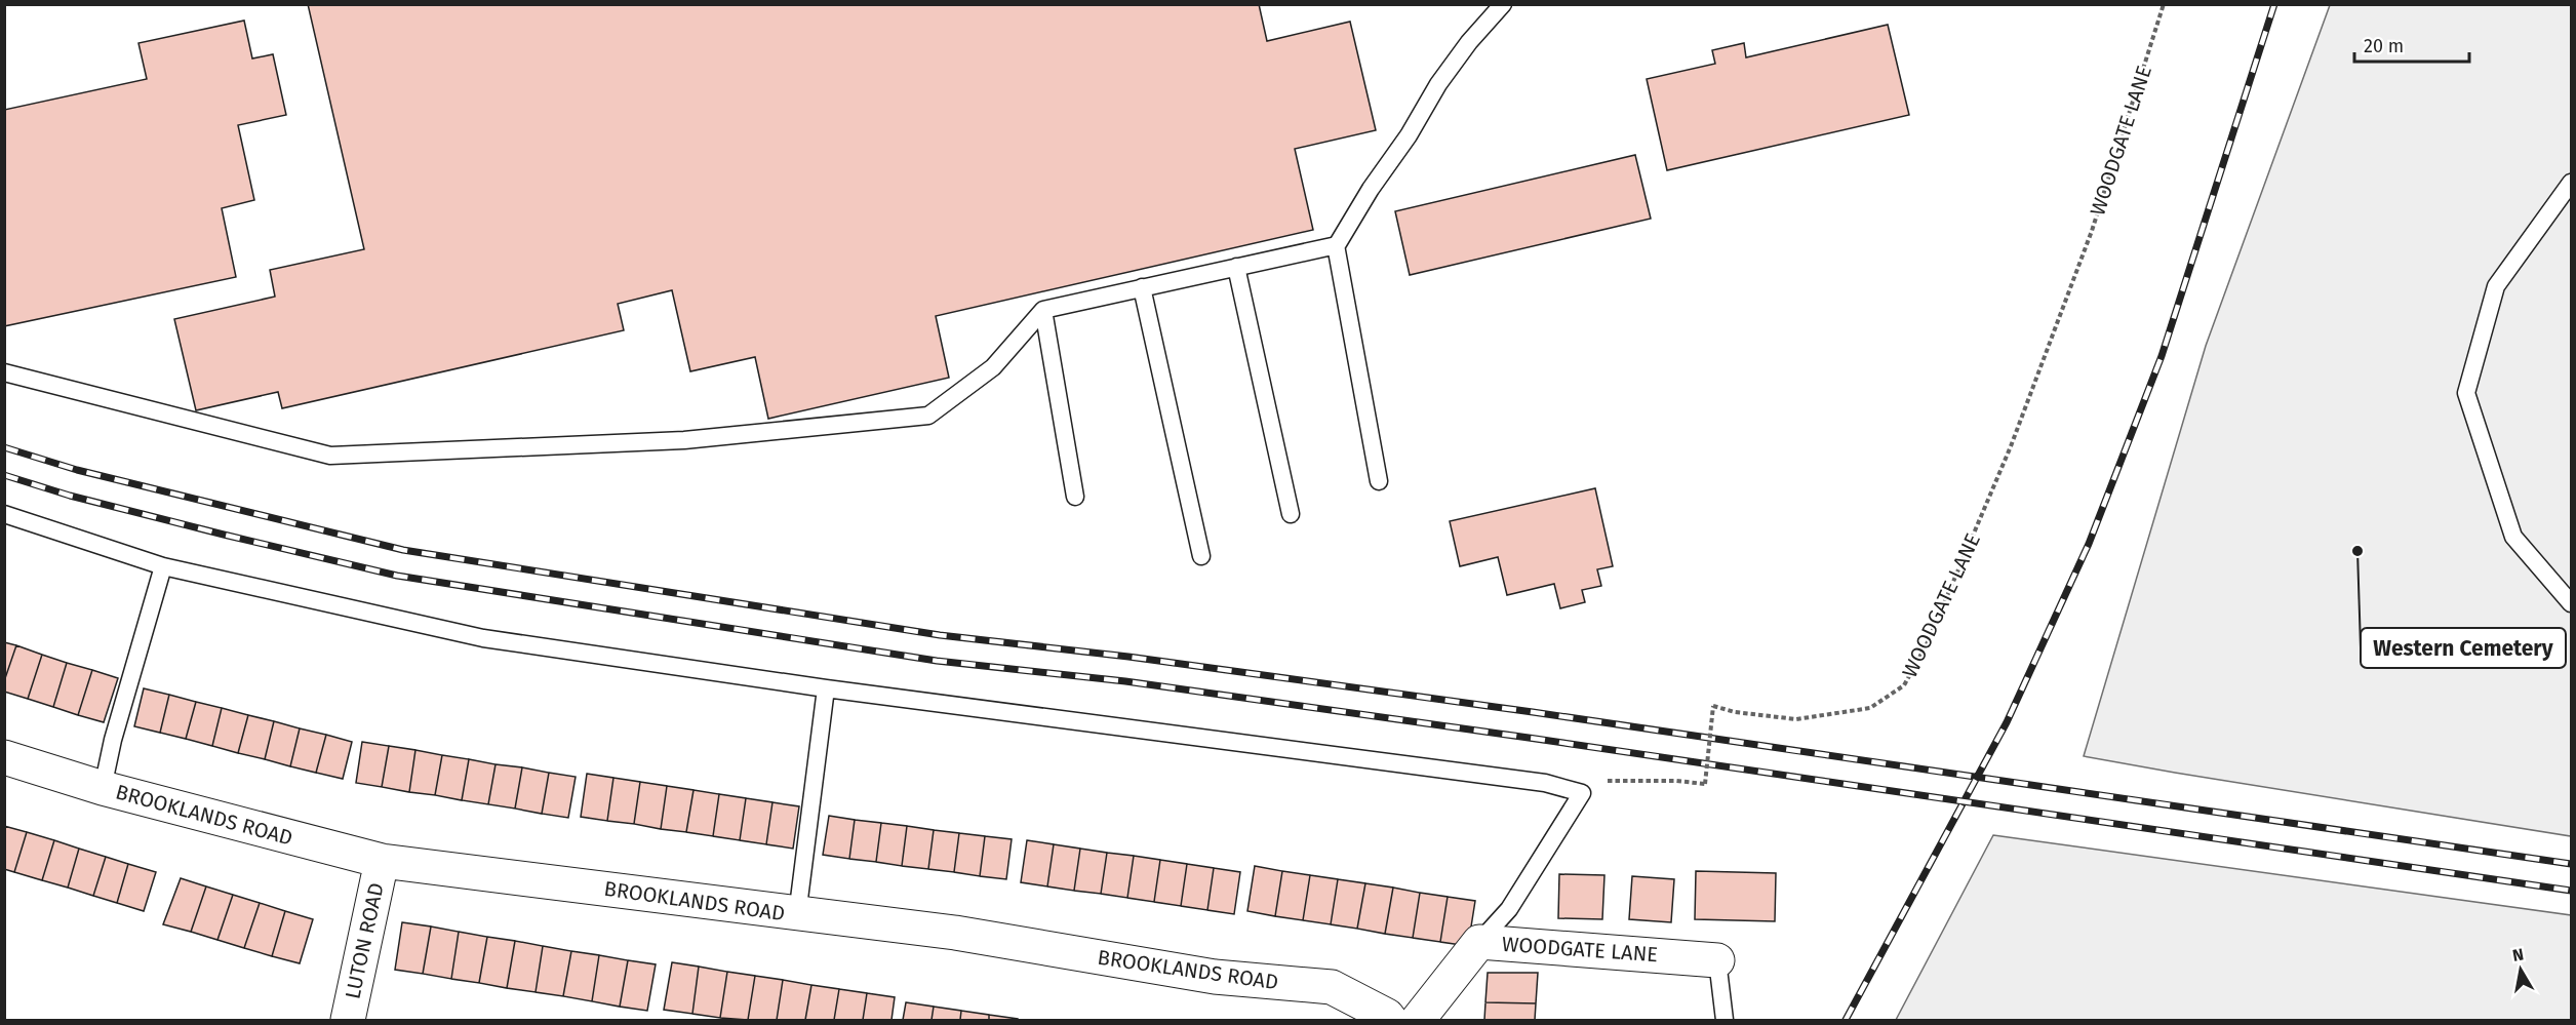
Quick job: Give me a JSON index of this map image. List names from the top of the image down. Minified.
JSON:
{"streets":{"street":["WOODGATE LANE","BROOKLANDS ROAD","LUTON ROAD"]},"crossings":[["WOODGATE LANE","BROOKLANDS ROAD"],["BROOKLANDS ROAD","LUTON ROAD"]],"places":["Western Cemetery"],"scale_bar":"20 m","north":"top"}
